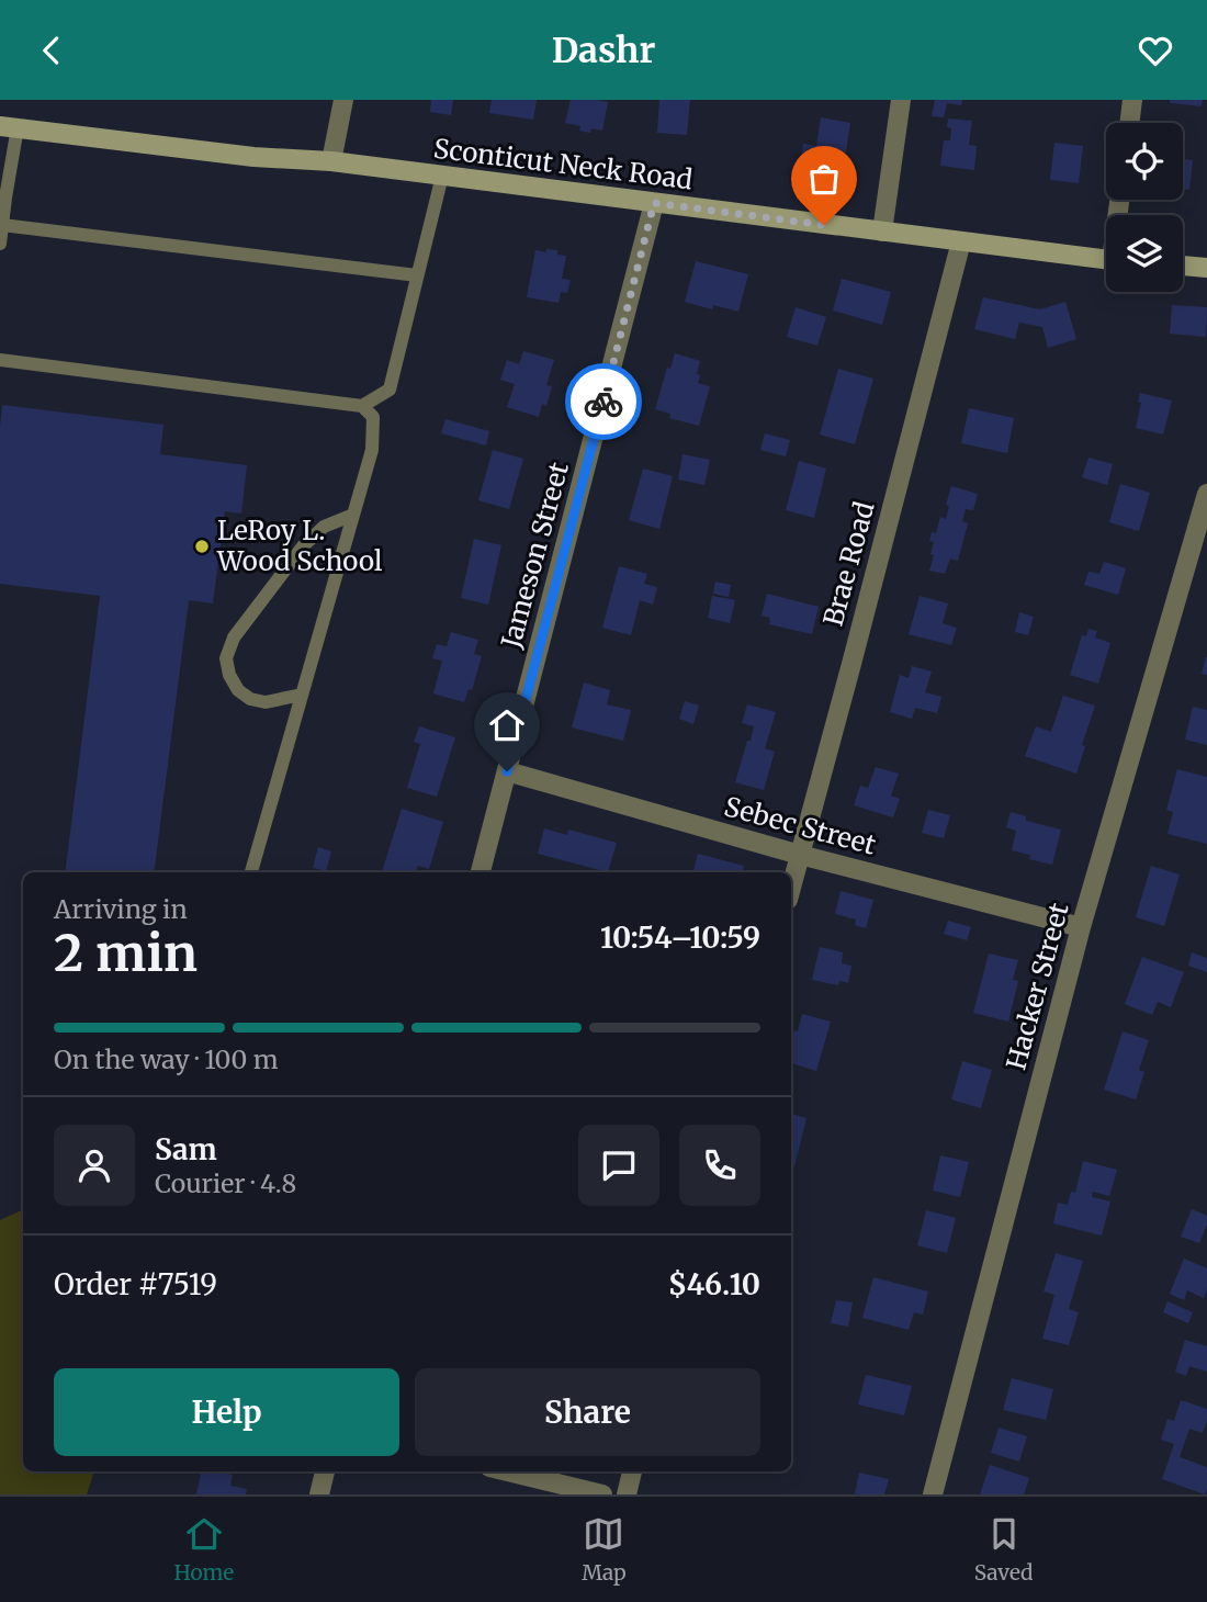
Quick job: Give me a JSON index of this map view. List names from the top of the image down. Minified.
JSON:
{"streets":{"main road":["Sconticut Neck Road"],"street":["Jameson Street","Brae Road","Sebec Street","Hacker Street"]},"crossings":[["Sconticut Neck Road","Jameson Street"],["Sconticut Neck Road","Brae Road"],["Jameson Street","Sebec Street"],["Brae Road","Sebec Street"],["Sebec Street","Hacker Street"]],"places":["LeRoy L. Wood School"],"page":{"header":"Dashr","heading":["2 min","Arriving in","10:54–10:59"],"panel":["Sam","Courier · 4.8","Order #7519","$46.10"],"bar":"On the way · 100 m","buttons":["Help","Share"],"tabs":["Home","Map","Saved"]}}
